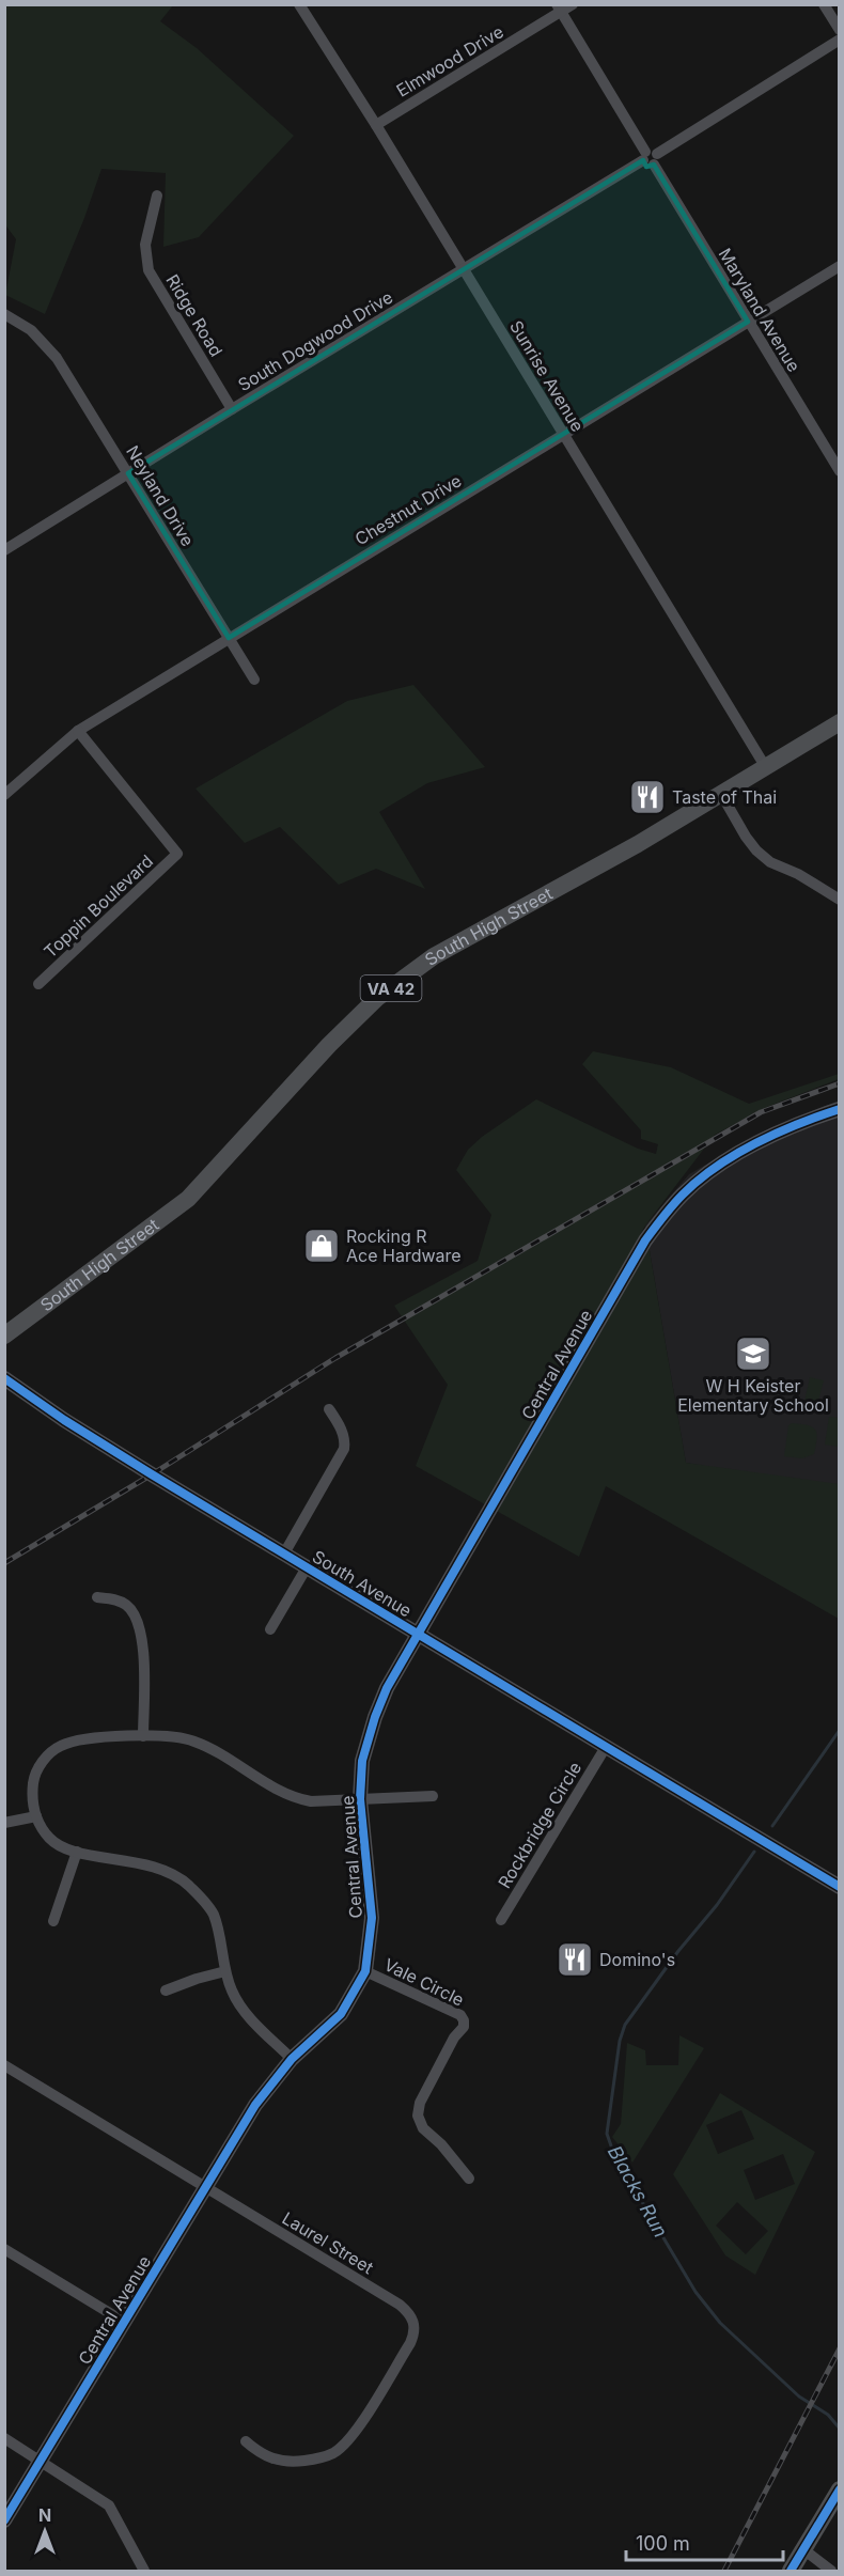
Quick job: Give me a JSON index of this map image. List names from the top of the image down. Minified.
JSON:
{"streets":{"main road":["South High Street","VA 42"],"street":["Elmwood Drive","Maryland Avenue","Ridge Road","South Dogwood Drive","Sunrise Avenue","Neyland Drive","Chestnut Drive","Toppin Boulevard","Central Avenue","South Avenue","Rockbridge Circle","Vale Circle","Laurel Street"]},"crossings":[["Elmwood Drive","Maryland Avenue"],["Elmwood Drive","Sunrise Avenue"],["Maryland Avenue","South Dogwood Drive"],["Maryland Avenue","Chestnut Drive"],["Ridge Road","South Dogwood Drive"],["South Dogwood Drive","Sunrise Avenue"],["South Dogwood Drive","Neyland Drive"],["Sunrise Avenue","Chestnut Drive"],["Sunrise Avenue","South High Street"],["Neyland Drive","Chestnut Drive"],["Chestnut Drive","Toppin Boulevard"],["Central Avenue","South Avenue"],["Central Avenue","Vale Circle"],["Central Avenue","Laurel Street"],["South Avenue","Rockbridge Circle"]],"water":["Blacks Run"],"places":{"restaurant":["Taste of Thai","Domino's"],"shop":["Rocking R Ace Hardware"],"school or university":["W H Keister Elementary School"]},"scale_bar":"100 m","north":"top"}
